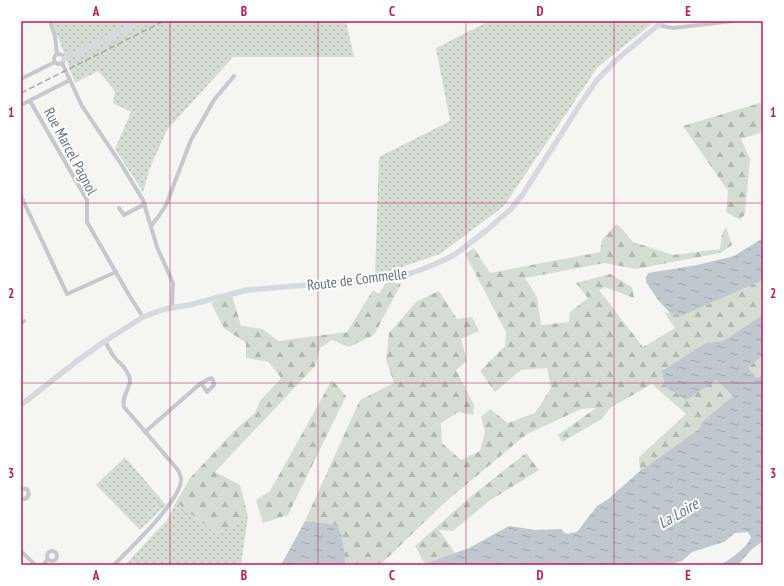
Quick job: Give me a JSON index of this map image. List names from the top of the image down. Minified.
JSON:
{"streets":{"street":["Rue Marcel Pagnol","Route de Commelle"]},"crossings":[["Rue Marcel Pagnol","Route de Commelle"]],"water":["La Loire"],"grid":{"columns":["A","B","C","D","E"],"rows":["1","2","3"]}}
